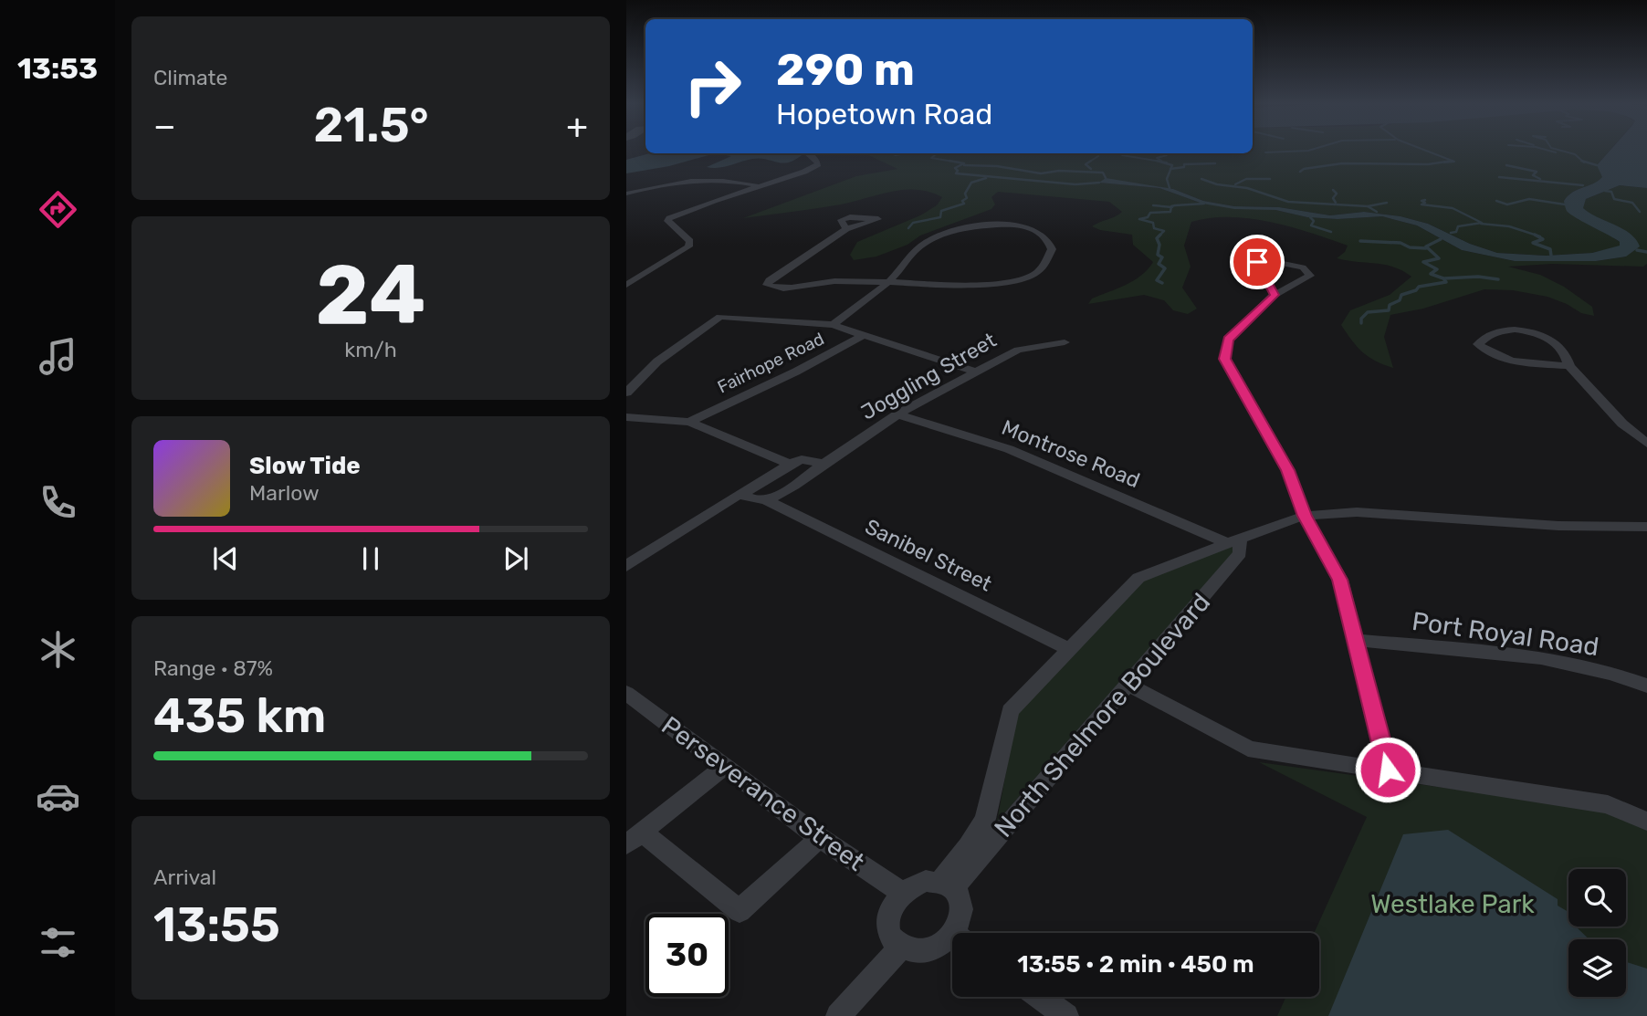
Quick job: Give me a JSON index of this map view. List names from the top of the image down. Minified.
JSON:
{"streets":{"street":["Fairhope Road","Joggling Street","Montrose Road","Sanibel Street","Port Royal Road","North Shelmore Boulevard","Perseverance Street"]},"crossings":[["Joggling Street","Montrose Road"],["Joggling Street","Sanibel Street"],["Montrose Road","North Shelmore Boulevard"],["Sanibel Street","North Shelmore Boulevard"]],"parks":["Westlake Park"],"page":{"tabs":"13:53","tile":["Climate",["24","km/h"],["Range · 87%","435 km"],["Arrival","13:55"]],"turn":["290 m","Hopetown Road"],"heat":["−","21.5°","+"],"song":["Slow Tide","Marlow"],"limit":"30","trip":"13:55 · 2 min · 450 m"}}
